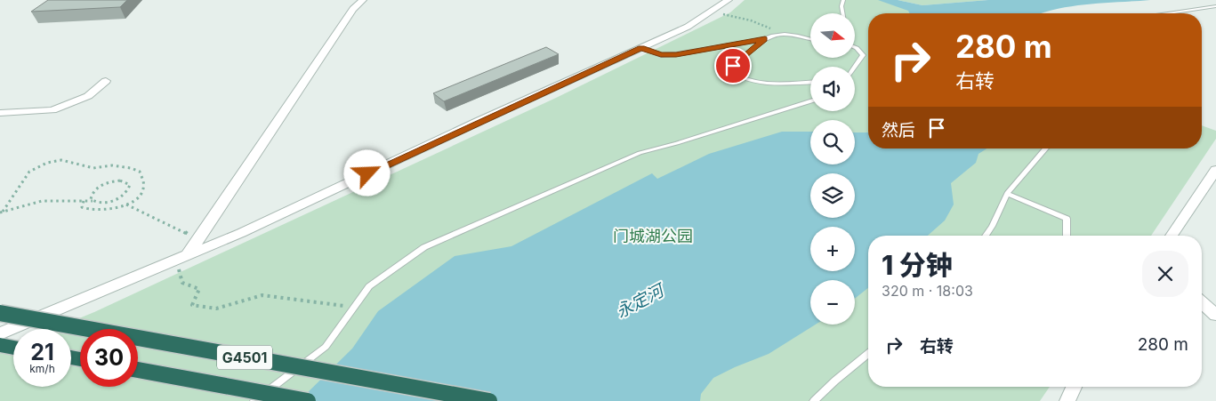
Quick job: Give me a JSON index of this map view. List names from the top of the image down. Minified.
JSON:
{"streets":{"highway":["G4501"]},"water":["永定河"],"parks":["门城湖公园"],"north":"right","page":{"map_buttons":["+","−"],"turn":["280 m","右转"],"then":"然后","heading":["1 分钟","320 m · 18:03"],"list":[{"name":"右转","value":"280 m"}],"speed":"21 km/h","limit":"30"}}
